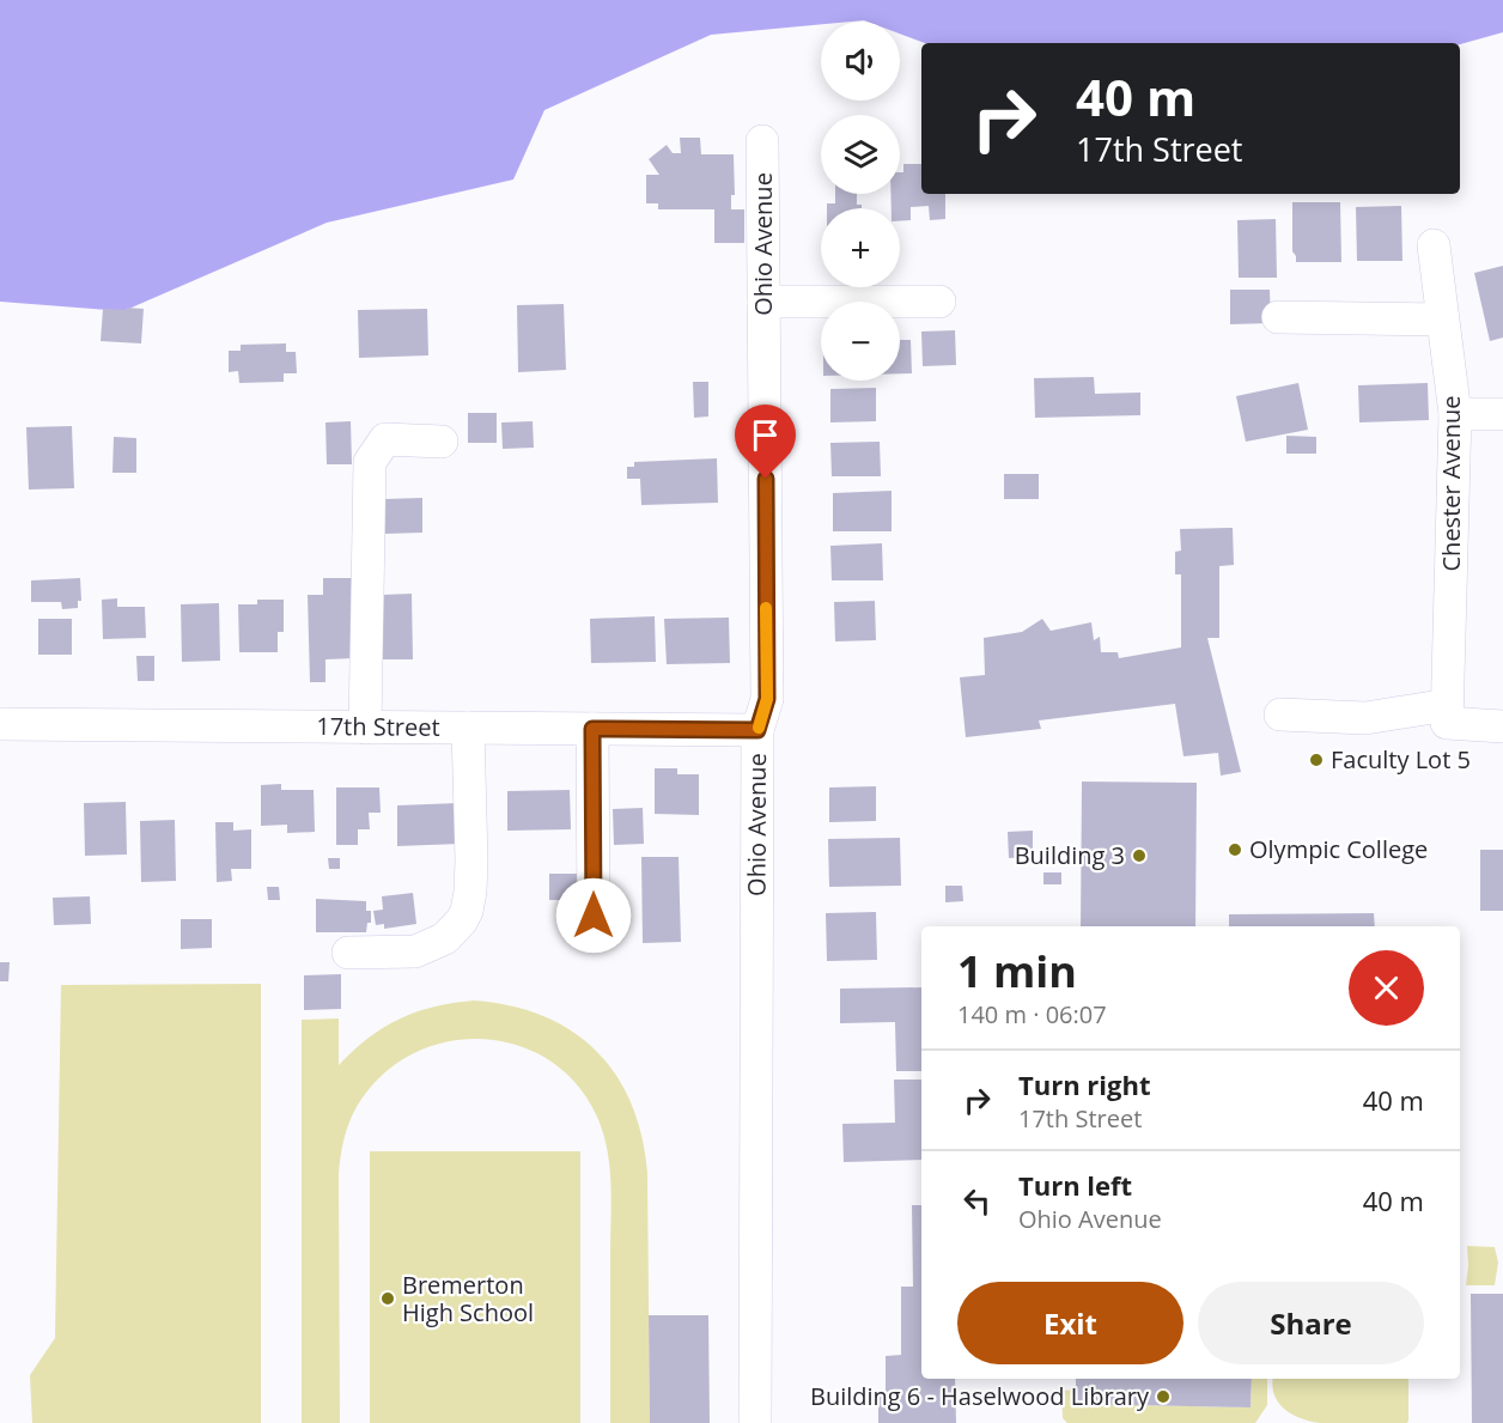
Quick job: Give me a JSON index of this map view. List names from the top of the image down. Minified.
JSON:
{"streets":{"street":["Ohio Avenue","Chester Avenue","17th Street"]},"crossings":[["Ohio Avenue","17th Street"]],"places":["Faculty Lot 5","Olympic College","Building 3","Bremerton High School","Building 6 - Haselwood Library"],"page":{"map_buttons":["+","−"],"turn":["40 m","17th Street"],"heading":["1 min","140 m · 06:07"],"list":[{"name":"Turn right","note":"17th Street","value":"40 m"},{"name":"Turn left","note":"Ohio Avenue","value":"40 m"}],"buttons":["Exit","Share"]}}
